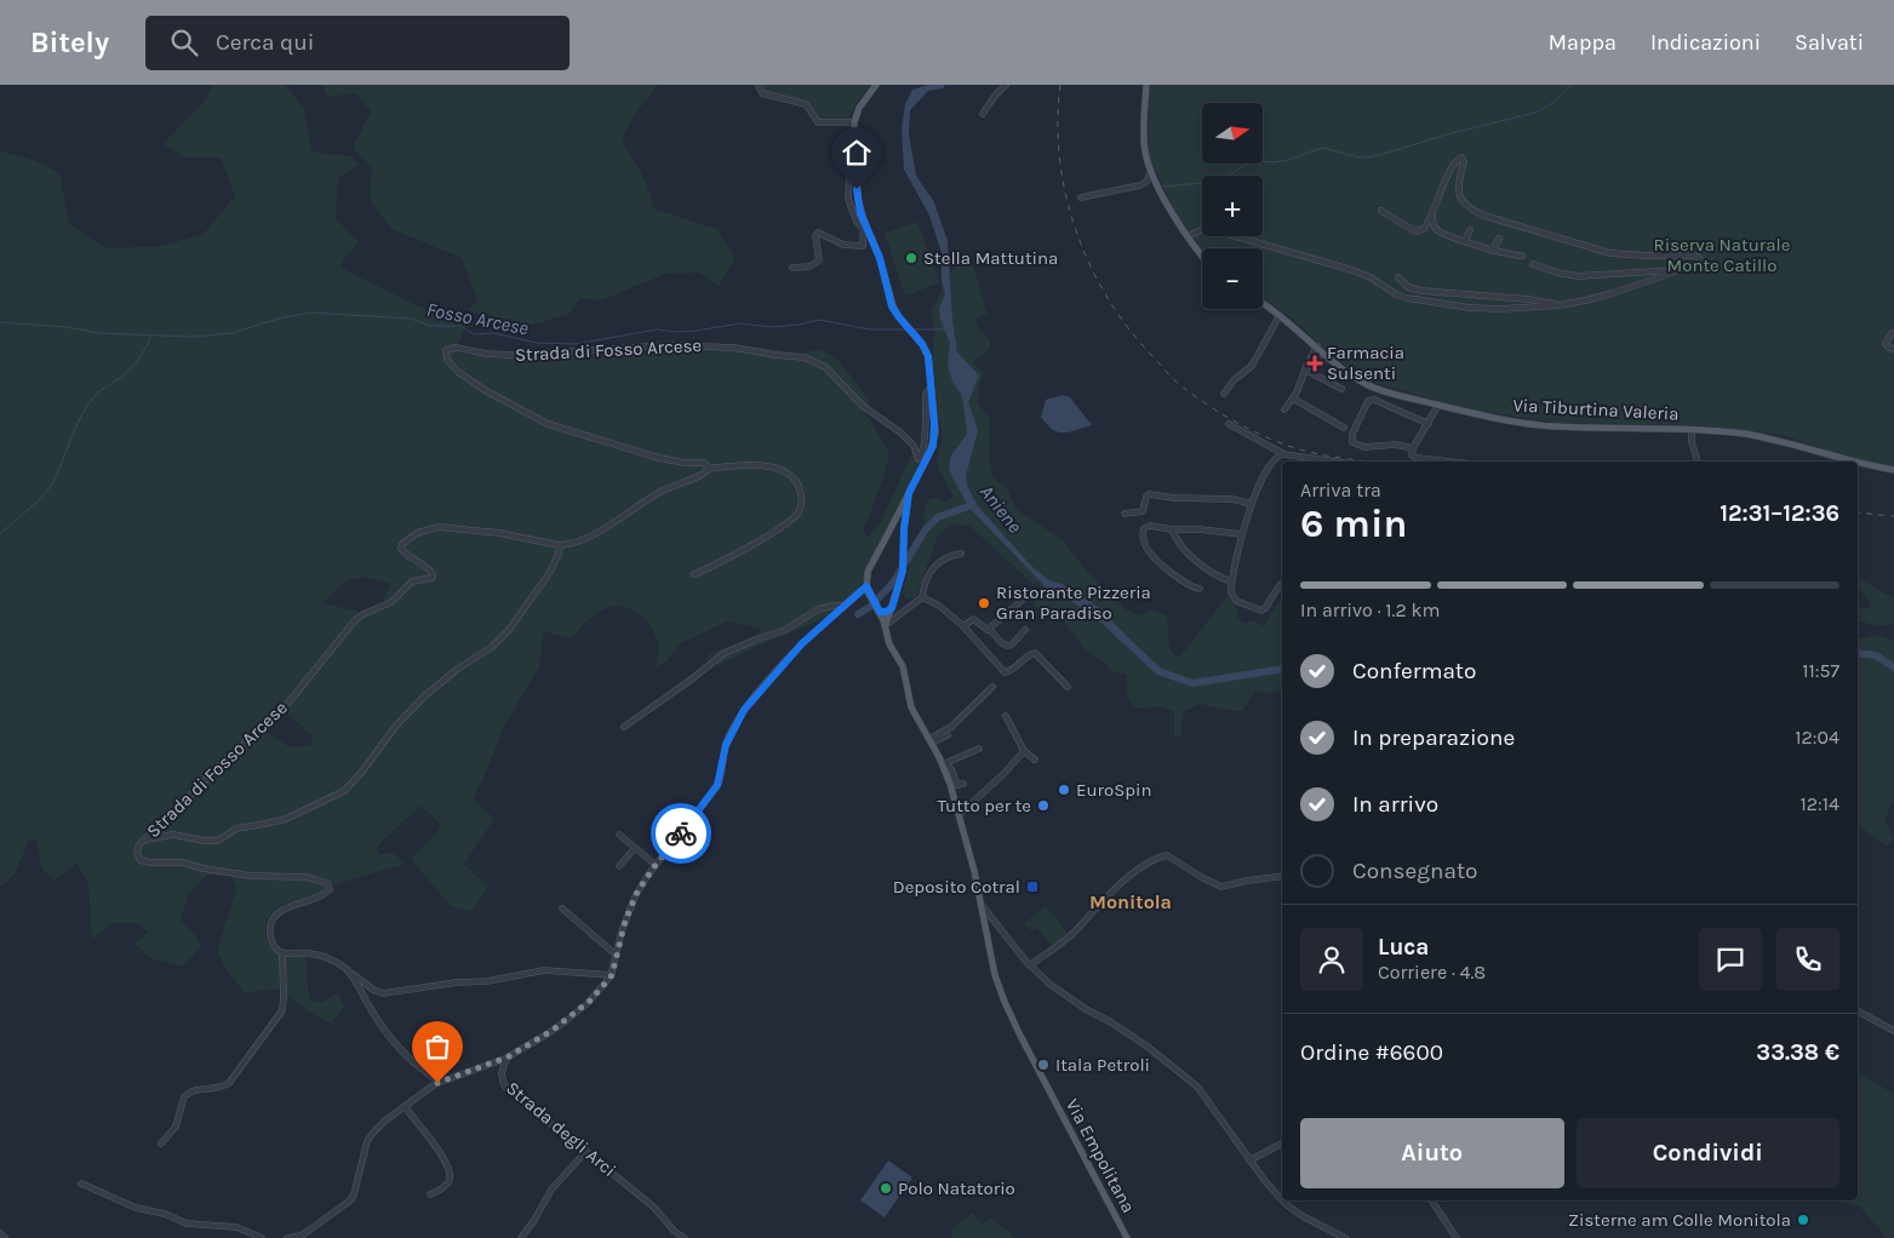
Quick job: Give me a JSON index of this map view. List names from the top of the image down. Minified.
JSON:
{"streets":{"main road":["Via Tiburtina Valeria","Via Empolitana"],"street":["Strada di Fosso Arcese","Strada degli Arci"]},"districts":["Monitola"],"water":["Fosso Arcese","Aniene"],"parks":["Riserva Naturale Monte Catillo"],"places":{"other":["Stella Mattutina","Ristorante Pizzeria Gran Paradiso","EuroSpin","Tutto per te","Itala Petroli","Polo Natatorio","Zisterne am Colle Monitola"],"health":["Farmacia Sulsenti"],"transit":["Deposito Cotral"]},"north":"right","page":{"header":"Bitely","search":"Cerca qui","nav":["Mappa","Indicazioni","Salvati"],"map_buttons":["+","−"],"heading":["6 min","Arriva tra","12:31–12:36"],"panel":["Luca","Corriere · 4.8","Ordine #6600","33.38 €"],"bar":"In arrivo · 1.2 km","list":[["Confermato","11:57"],["In preparazione","12:04"],["In arrivo","12:14"],"Consegnato"],"buttons":["Aiuto","Condividi"]}}
